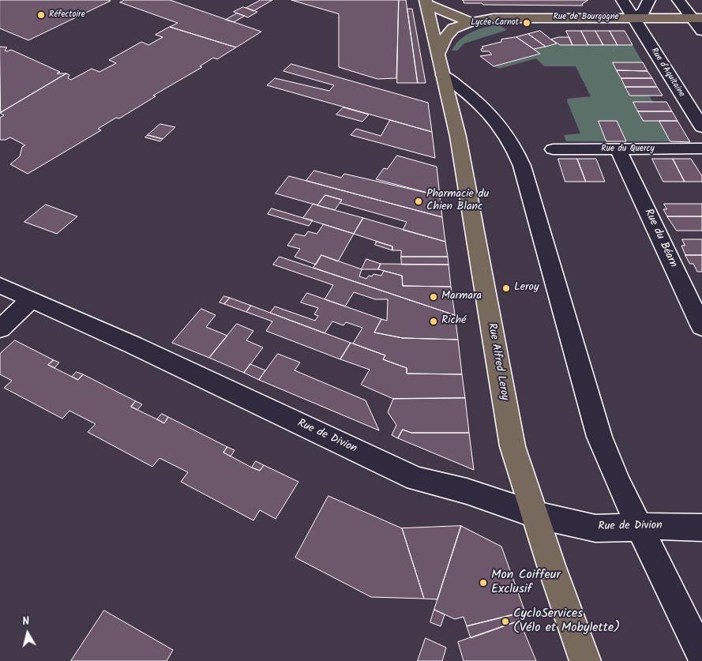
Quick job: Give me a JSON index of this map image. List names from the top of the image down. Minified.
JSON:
{"streets":{"main road":["Rue de Bourgogne","Rue Alfred Leroy"],"street":["Rue d'Aquitaine","Rue du Quercy","Rue du Béarn","Rue de Divion"]},"crossings":[["Rue de Bourgogne","Rue d'Aquitaine"],["Rue de Bourgogne","Rue Alfred Leroy"],["Rue du Quercy","Rue du Béarn"],["Rue Alfred Leroy","Rue de Divion"]],"places":["Réfectoire","Lycée Carnot","Pharmacie du Chien Blanc","Leroy","Marmara","Riché","Mon Coiffeur Exclusif","CycloServices (Vélo et Mobylette)"],"north":"top"}
